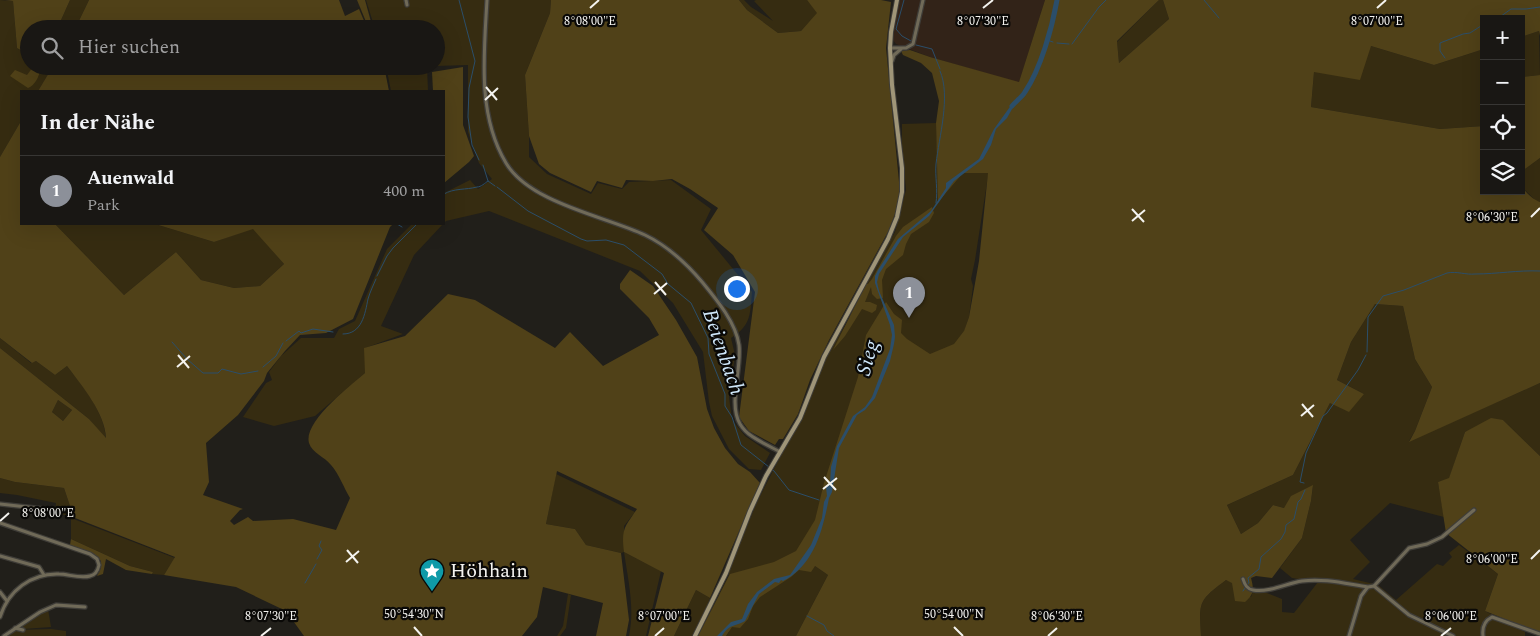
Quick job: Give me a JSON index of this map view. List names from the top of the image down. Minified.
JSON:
{"water":["Beienbach","Sieg"],"places":{"place":["Höhhain"]},"page":{"map_buttons":["+","−"],"search":"Hier suchen","heading":"In der Nähe","list":[{"mark":"1","name":"Auenwald","note":"Park","value":"400 m"}],"pins":"1"},"coordinates":["8°08'00\"E","8°07'30\"E","8°07'00\"E","8°06'30\"E","8°06'00\"E","50°54'30\"N","50°54'00\"N"]}
